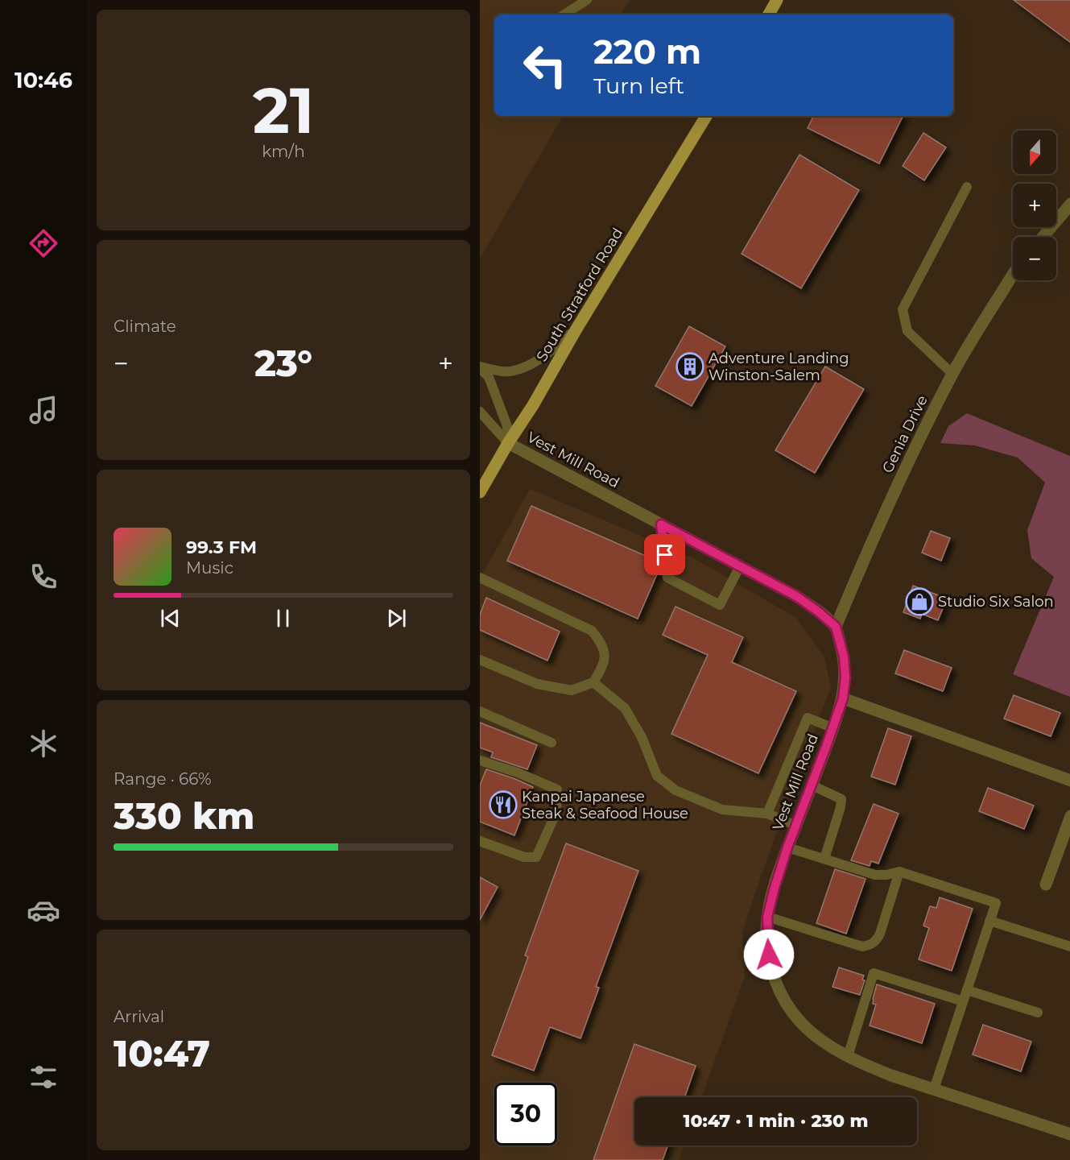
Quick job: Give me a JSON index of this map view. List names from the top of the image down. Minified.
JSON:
{"streets":{"main road":["South Stratford Road"],"street":["Genia Drive","Vest Mill Road"]},"crossings":[["South Stratford Road","Vest Mill Road"],["Genia Drive","Vest Mill Road"]],"places":{"building":["Adventure Landing Winston-Salem"],"shop":["Studio Six Salon"],"restaurant":["Kanpai Japanese Steak & Seafood House"]},"north":"bottom","page":{"tabs":"10:46","tile":[["21","km/h"],"Climate",["Range · 66%","330 km"],["Arrival","10:47"]],"turn":["220 m","Turn left"],"map_buttons":["+","−"],"heat":["−","23°","+"],"song":["99.3 FM","Music"],"limit":"30","trip":"10:47 · 1 min · 230 m"}}
